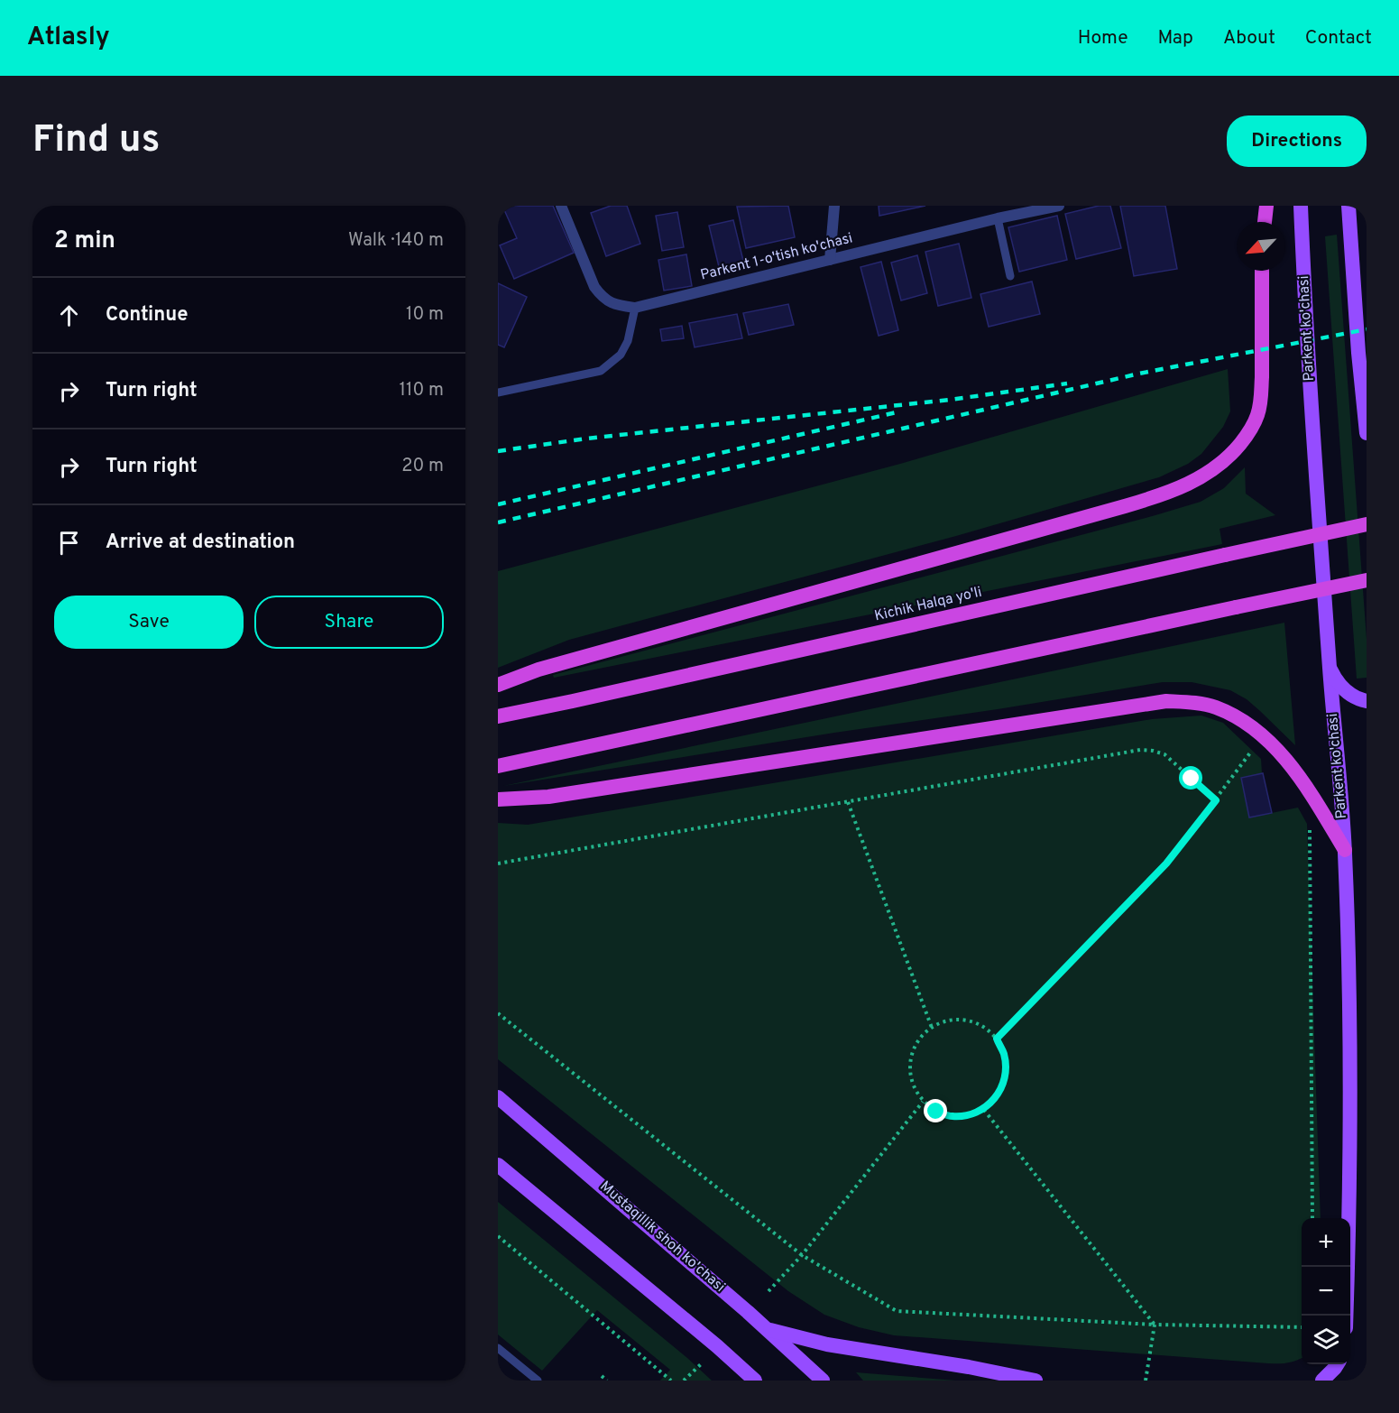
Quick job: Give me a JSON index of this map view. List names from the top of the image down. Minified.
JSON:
{"streets":{"highway":["Kichik Halqa yo'li"],"main road":["Parkent ko'chasi","Mustaqillik shoh ko'chasi"],"street":["Parkent 1-o'tish ko'chasi"]},"north":"bottom left","page":{"header":"Atlasly","nav":["Home","Map","About","Contact"],"buttons":["Directions",["Save","Share"]],"title":"Find us","heading":["2 min","Walk · 140 m"],"list":[["Continue","10 m"],["Turn right","110 m"],["Turn right","20 m"],"Arrive at destination"],"map_buttons":["+","−"]}}
